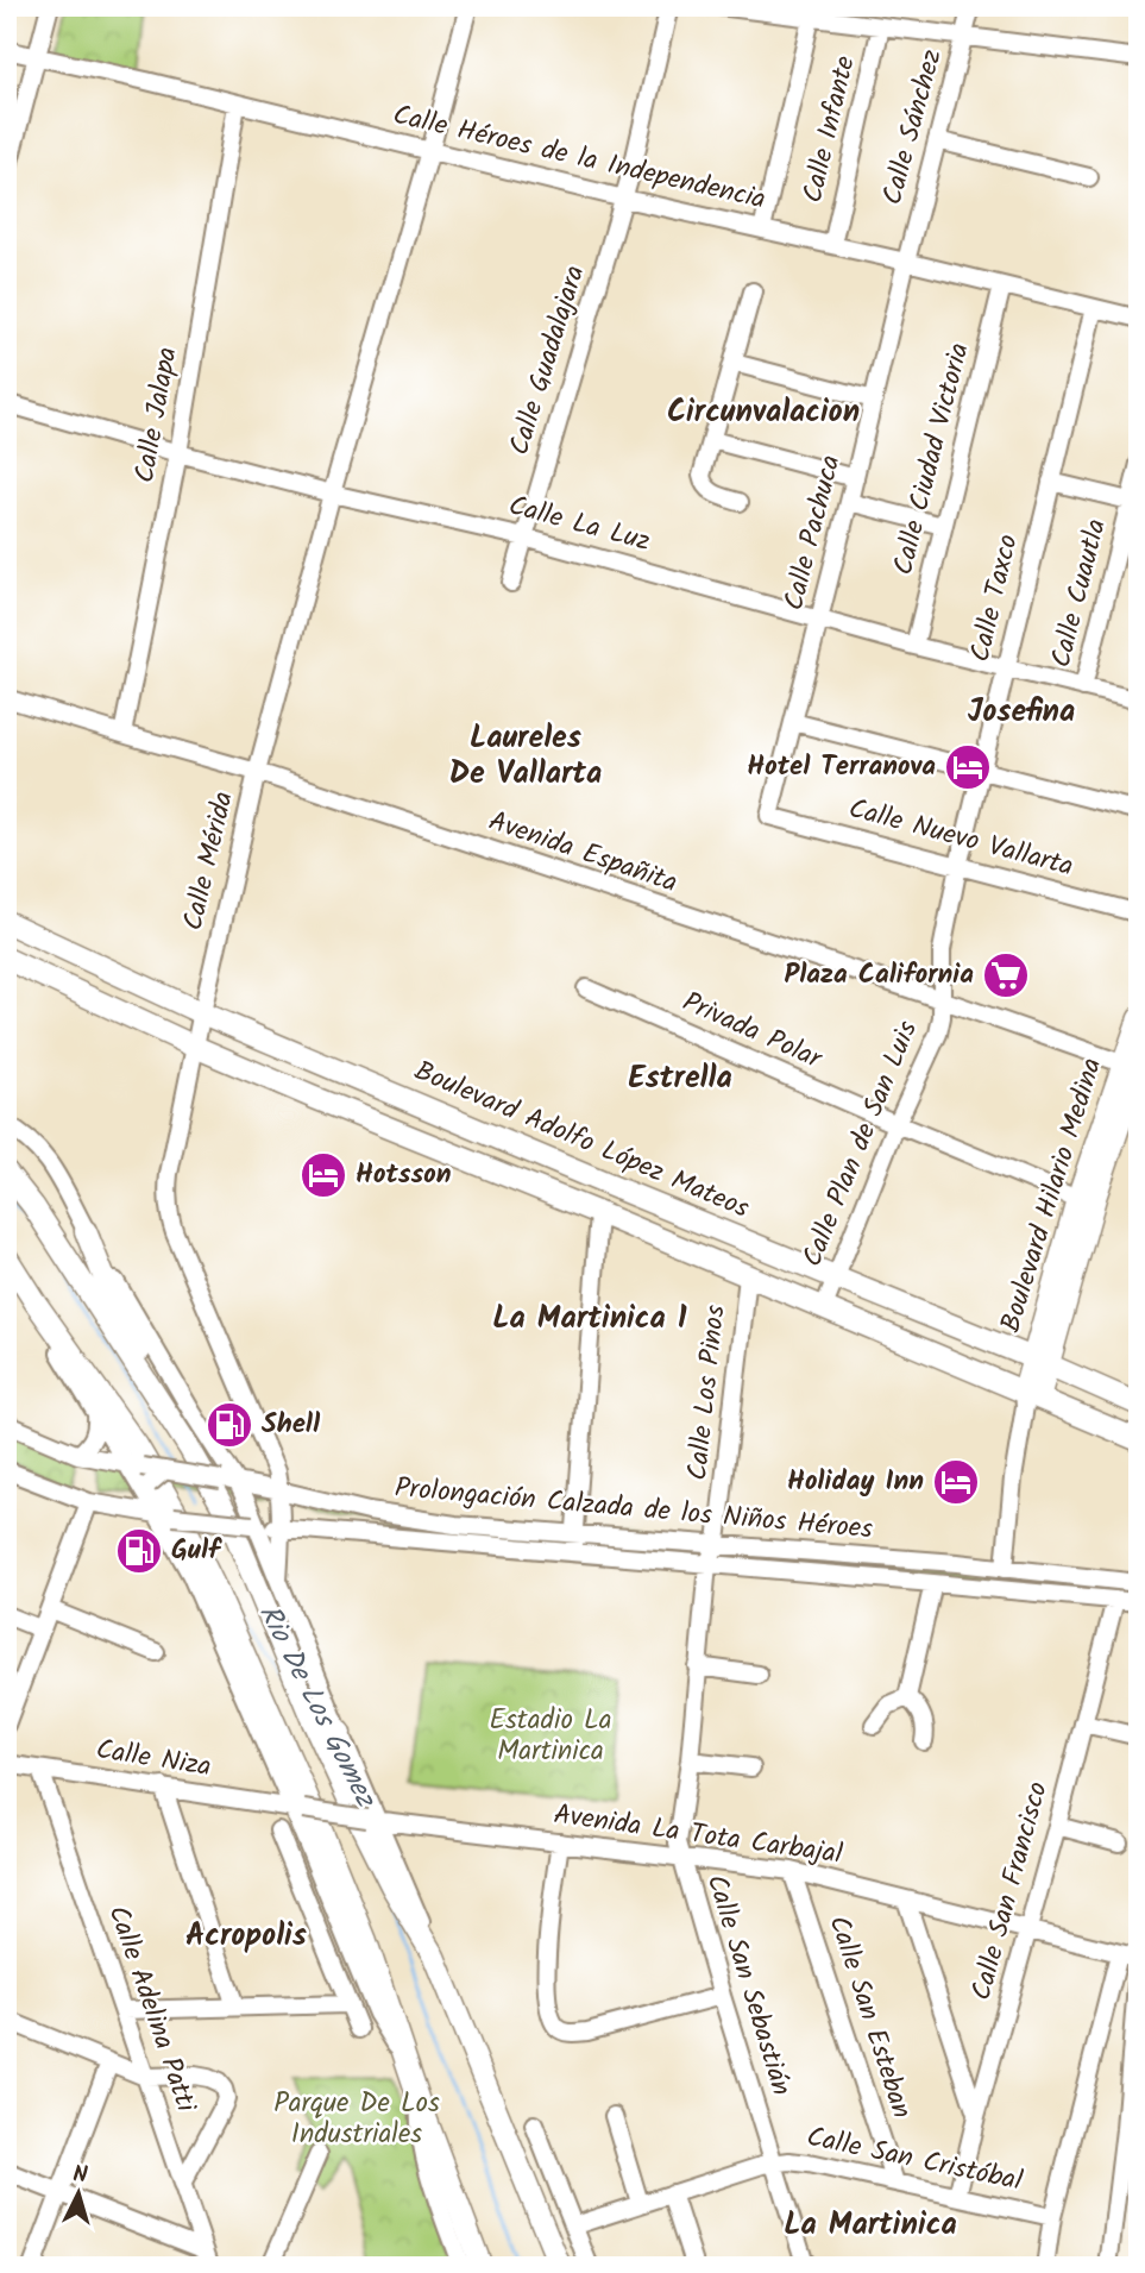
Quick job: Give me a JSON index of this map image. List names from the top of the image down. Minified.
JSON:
{"streets":{"main road":["Boulevard Adolfo López Mateos","Boulevard Hilario Medina"],"street":["Calle Sánchez","Calle Infante","Calle Héroes de la Independencia","Calle Guadalajara","Calle Jalapa","Calle Ciudad Victoria","Calle La Luz","Calle Pachuca","Calle Cuautla","Calle Taxco","Calle Nuevo Vallarta","Avenida Españita","Calle Mérida","Privada Polar","Calle Plan de San Luis","Calle Los Pinos","Prolongación Calzada de los Niños Héroes","Calle Niza","Avenida La Tota Carbajal","Calle San Francisco","Calle San Sebastián","Calle Adelina Patti","Calle San Esteban","Calle San Cristóbal"]},"crossings":[["Calle Sánchez","Calle Héroes de la Independencia"],["Calle Sánchez","Calle Pachuca"],["Calle Infante","Calle Héroes de la Independencia"],["Calle Héroes de la Independencia","Calle Guadalajara"],["Calle Héroes de la Independencia","Calle Jalapa"],["Calle Héroes de la Independencia","Calle Ciudad Victoria"],["Calle Héroes de la Independencia","Calle Pachuca"],["Calle Héroes de la Independencia","Calle Taxco"],["Calle Héroes de la Independencia","Calle Mérida"],["Calle Guadalajara","Calle La Luz"],["Calle Jalapa","Calle La Luz"],["Calle Jalapa","Avenida Españita"],["Calle Ciudad Victoria","Calle La Luz"],["Calle La Luz","Calle Pachuca"],["Calle La Luz","Calle Cuautla"],["Calle La Luz","Calle Taxco"],["Calle La Luz","Calle Mérida"],["Calle Pachuca","Calle Nuevo Vallarta"],["Calle Taxco","Calle Nuevo Vallarta"],["Calle Taxco","Avenida Españita"],["Calle Taxco","Calle Plan de San Luis"],["Avenida Españita","Calle Mérida"],["Avenida Españita","Calle Plan de San Luis"],["Avenida Españita","Boulevard Hilario Medina"],["Calle Mérida","Boulevard Adolfo López Mateos"],["Calle Mérida","Prolongación Calzada de los Niños Héroes"],["Privada Polar","Calle Plan de San Luis"],["Privada Polar","Boulevard Hilario Medina"],["Boulevard Adolfo López Mateos","Calle Plan de San Luis"],["Boulevard Adolfo López Mateos","Boulevard Hilario Medina"],["Calle Los Pinos","Prolongación Calzada de los Niños Héroes"],["Calle Los Pinos","Calle San Sebastián"],["Prolongación Calzada de los Niños Héroes","Calle San Francisco"],["Prolongación Calzada de los Niños Héroes","Calle San Sebastián"],["Calle Niza","Avenida La Tota Carbajal"],["Calle Niza","Calle Adelina Patti"],["Avenida La Tota Carbajal","Calle San Francisco"],["Avenida La Tota Carbajal","Calle San Sebastián"],["Avenida La Tota Carbajal","Calle San Esteban"],["Calle San Francisco","Calle San Cristóbal"],["Calle San Sebastián","Calle San Cristóbal"],["Calle San Esteban","Calle San Cristóbal"]],"districts":["Circunvalacion","Josefina","Laureles De Vallarta","Estrella","La Martinica 1","Acropolis","La Martinica"],"water":["Rio De Los Gomez"],"parks":["Estadio La Martinica","Parque De Los Industriales"],"places":{"hotel":["Hotel Terranova","Hotsson","Holiday Inn"],"supermarket":["Plaza California"],"fuel station":["Shell","Gulf"]},"north":"top"}
